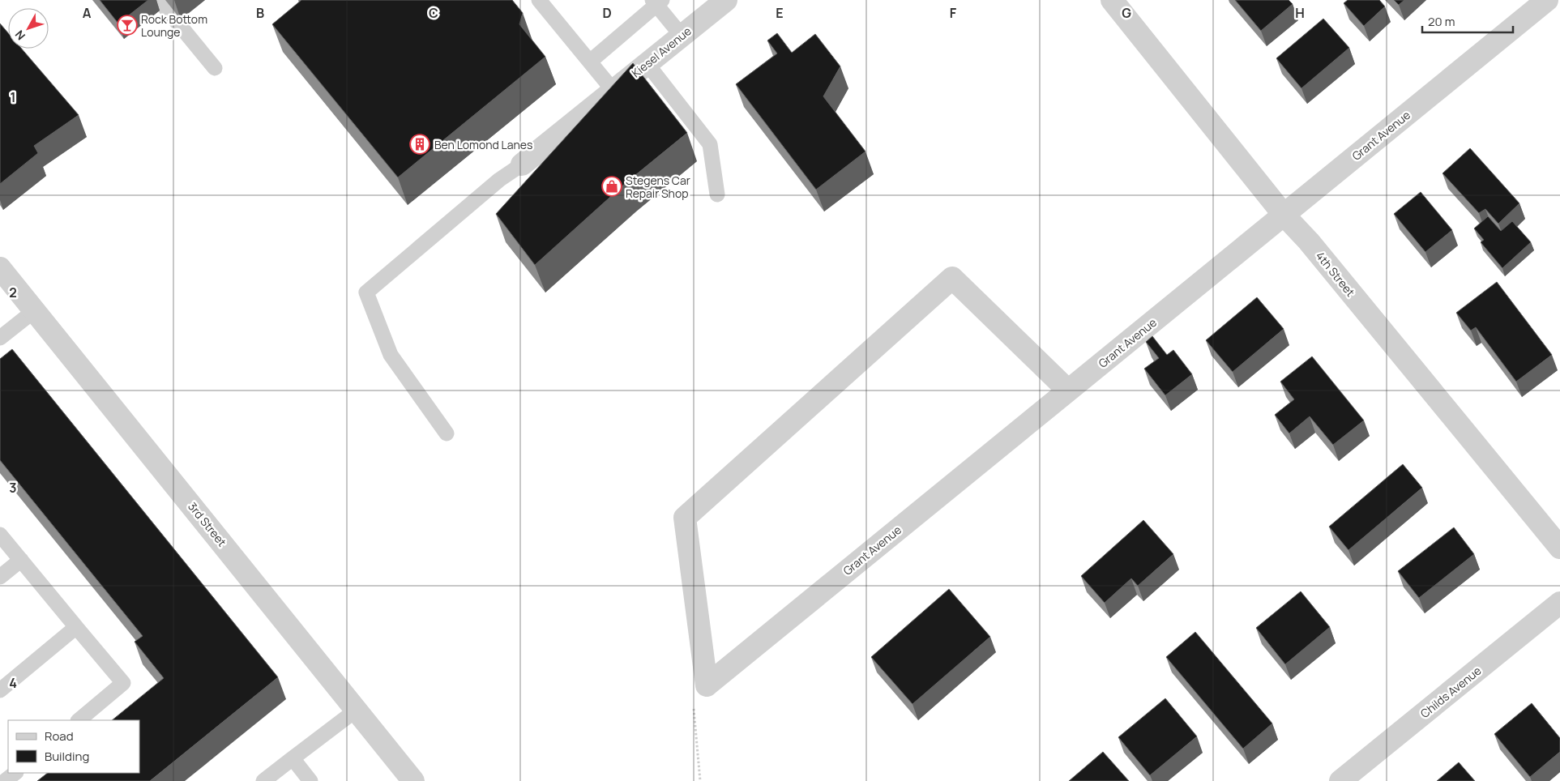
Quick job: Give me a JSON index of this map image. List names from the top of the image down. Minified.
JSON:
{"streets":{"street":["Kiesel Avenue","Grant Avenue","4th Street","3rd Street","Childs Avenue"]},"crossings":[["Grant Avenue","4th Street"]],"places":{"bar":["Rock Bottom Lounge"],"building":["Ben Lomond Lanes"],"shop":["Stegens Car Repair Shop"]},"legend":["Road","Building"],"scale_bar":"20 m","north":"bottom left","grid":{"columns":["A","B","C","D","E","F","G","H"],"rows":["1","2","3","4"]}}
